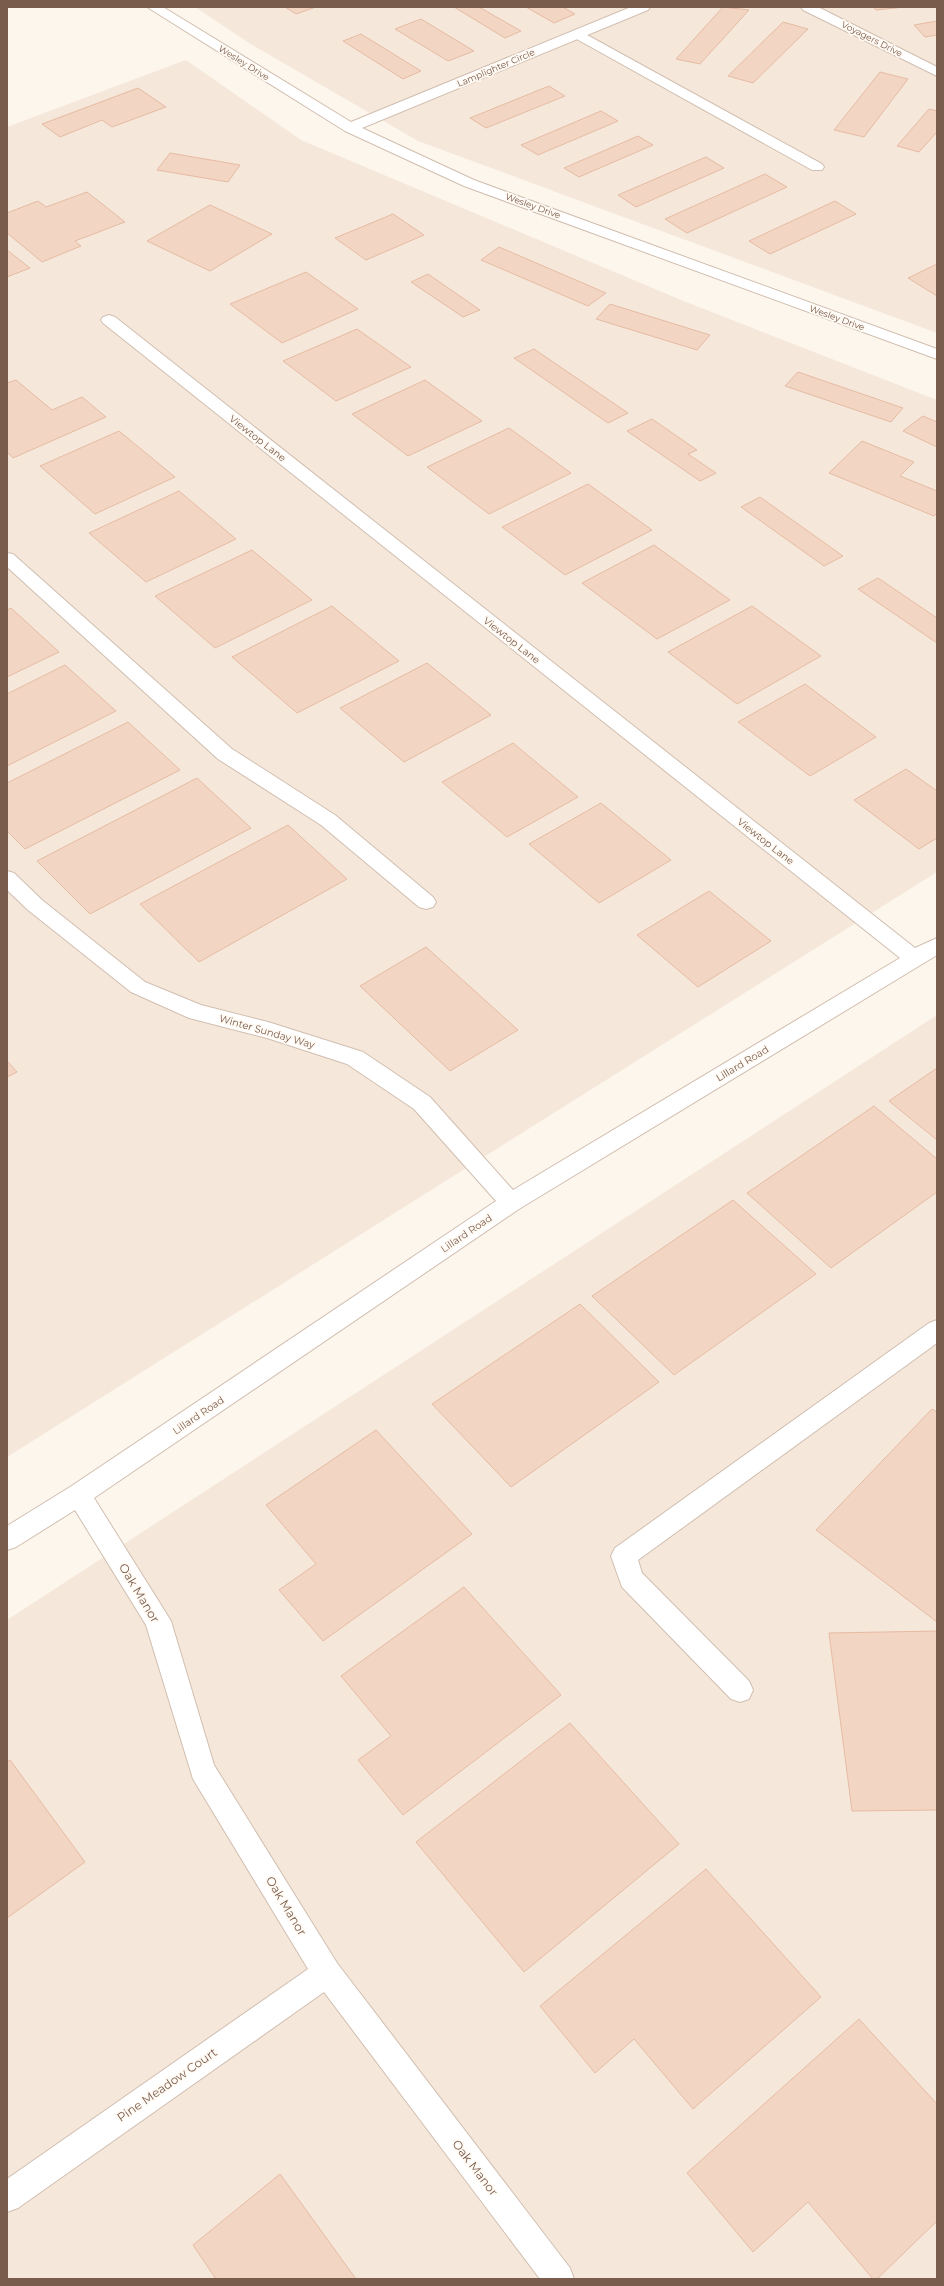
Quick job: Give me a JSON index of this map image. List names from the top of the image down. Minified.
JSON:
{"streets":{"street":["Voyagers Drive","Wesley Drive","Lamplighter Circle","Viewtop Lane","Winter Sunday Way","Lillard Road","Oak Manor","Pine Meadow Court"]},"crossings":[["Wesley Drive","Lamplighter Circle"],["Viewtop Lane","Lillard Road"],["Winter Sunday Way","Lillard Road"],["Lillard Road","Oak Manor"],["Oak Manor","Pine Meadow Court"]]}
